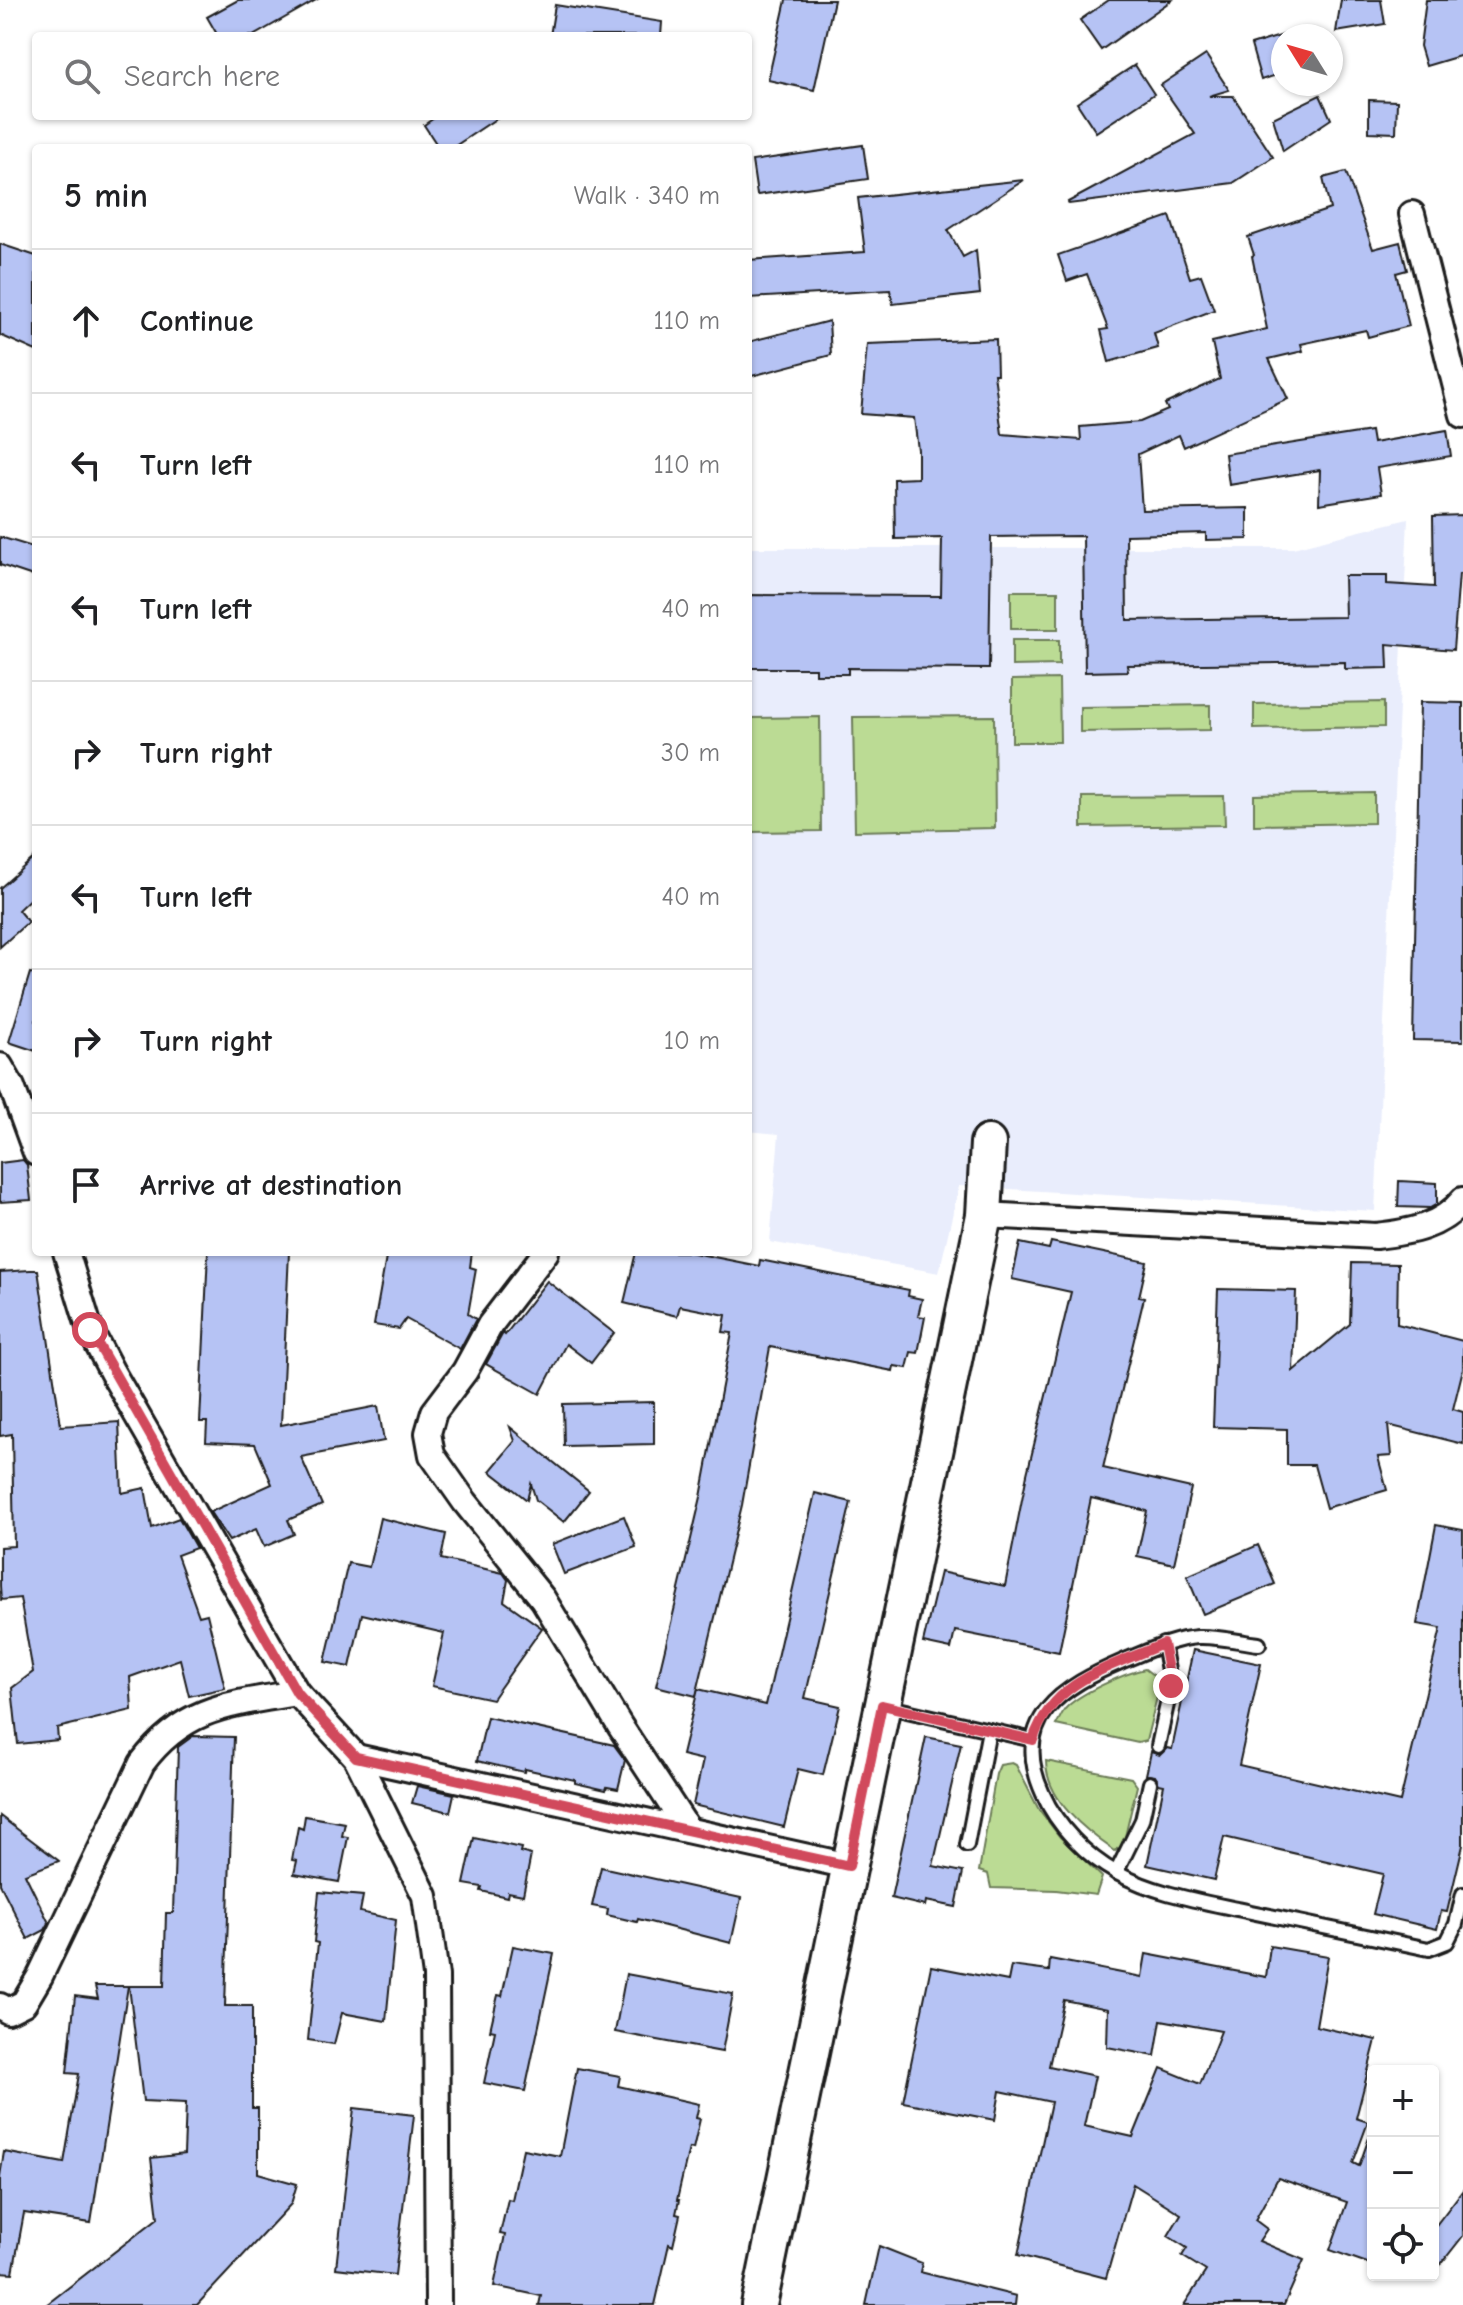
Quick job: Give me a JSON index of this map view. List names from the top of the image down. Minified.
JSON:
{"north":"top left","page":{"search":"Search here","heading":["5 min","Walk · 340 m"],"list":[["Continue","110 m"],["Turn left","110 m"],["Turn left","40 m"],["Turn right","30 m"],["Turn left","40 m"],["Turn right","10 m"],"Arrive at destination"],"map_buttons":["+","−"]}}
